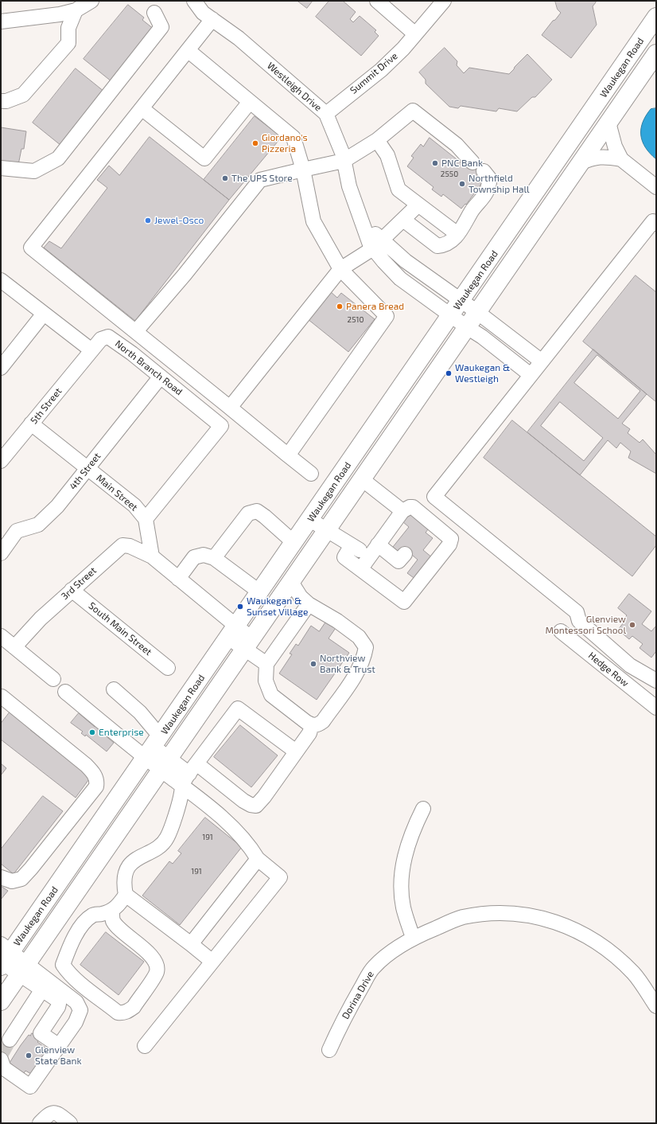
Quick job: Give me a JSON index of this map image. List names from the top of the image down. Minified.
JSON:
{"streets":{"main road":["Waukegan Road"],"street":["Summit Drive","Westleigh Drive","North Branch Road","5th Street","4th Street","Main Street","3rd Street","South Main Street","Hedge Row","Dorina Drive"]},"crossings":[["Waukegan Road","Westleigh Drive"],["Summit Drive","Westleigh Drive"],["North Branch Road","5th Street"],["North Branch Road","4th Street"],["North Branch Road","Main Street"],["5th Street","Main Street"],["4th Street","Main Street"],["Main Street","3rd Street"],["3rd Street","South Main Street"]],"places":["Giordano's Pizzeria","PNC Bank","The UPS Store","Northfield Township Hall","Jewel-Osco","Panera Bread","Waukegan & Westleigh","Waukegan & Sunset Village","Glenview Montessori School","Northview Bank & Trust","Enterprise","Glenview State Bank"],"house_numbers":["2550","2510","191","191"]}
